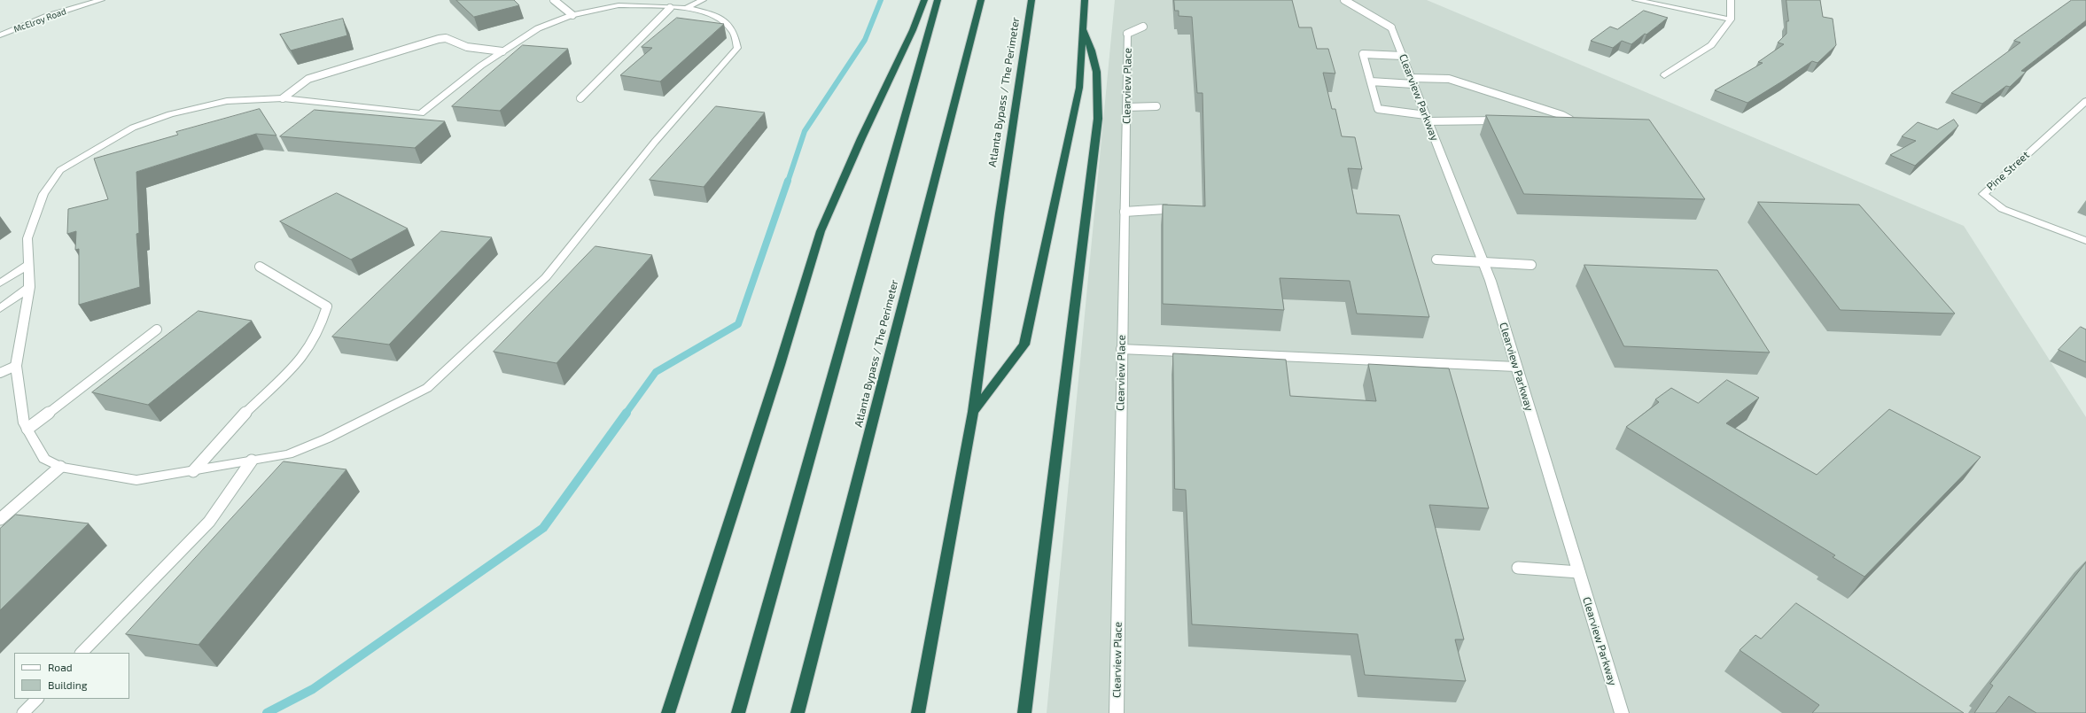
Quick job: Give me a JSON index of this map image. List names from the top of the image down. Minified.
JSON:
{"streets":{"highway":["Atlanta Bypass / The Perimeter"],"street":["McElroy Road","Clearview Place","Clearview Parkway","Pine Street"]},"legend":["Road","Building"]}
